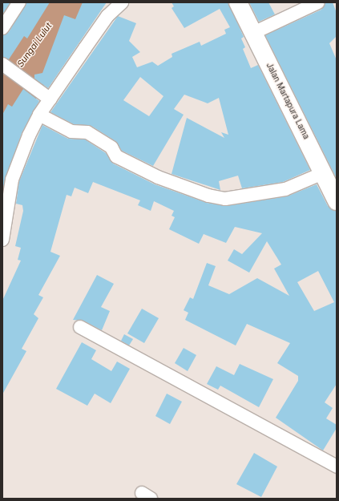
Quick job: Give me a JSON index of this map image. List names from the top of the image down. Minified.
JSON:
{"streets":{"main road":["Jalan Martapura Lama"]},"water":["Sungai Lulut"]}
